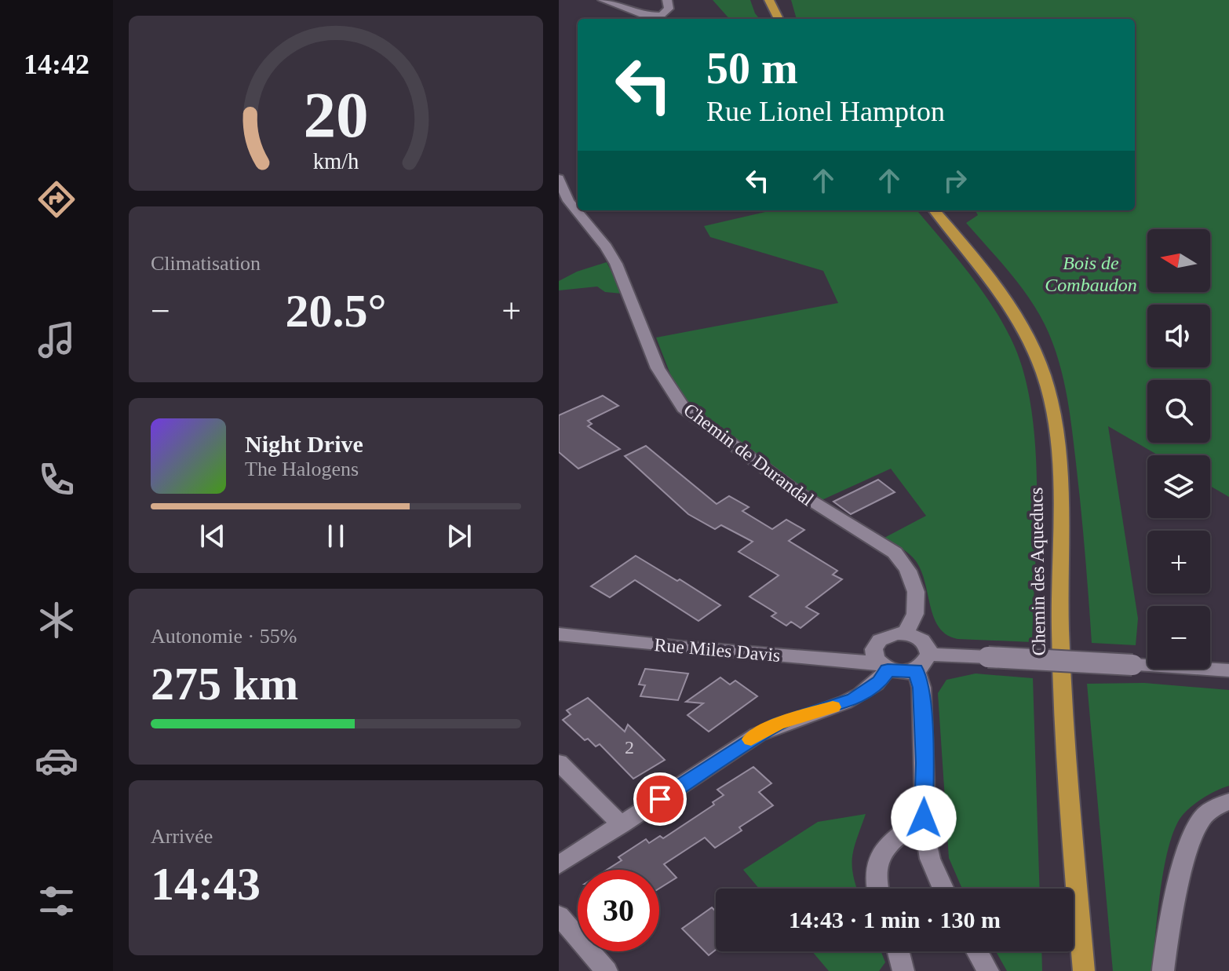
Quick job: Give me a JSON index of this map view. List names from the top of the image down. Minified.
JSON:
{"streets":{"main road":["Chemin des Aqueducs"],"street":["Chemin de Durandal","Rue Miles Davis"]},"crossings":[["Chemin de Durandal","Rue Miles Davis"]],"parks":["Bois de Combaudon"],"house_numbers":["2"],"north":"left","page":{"tabs":"14:42","turn":["50 m","Rue Lionel Hampton"],"tile":["Climatisation",["Autonomie · 55%","275 km"],["Arrivée","14:43"]],"map_buttons":["+","−"],"heat":["−","20.5°","+"],"song":["Night Drive","The Halogens"],"limit":"30","trip":"14:43 · 1 min · 130 m","gauge":["20","km/h"]}}
